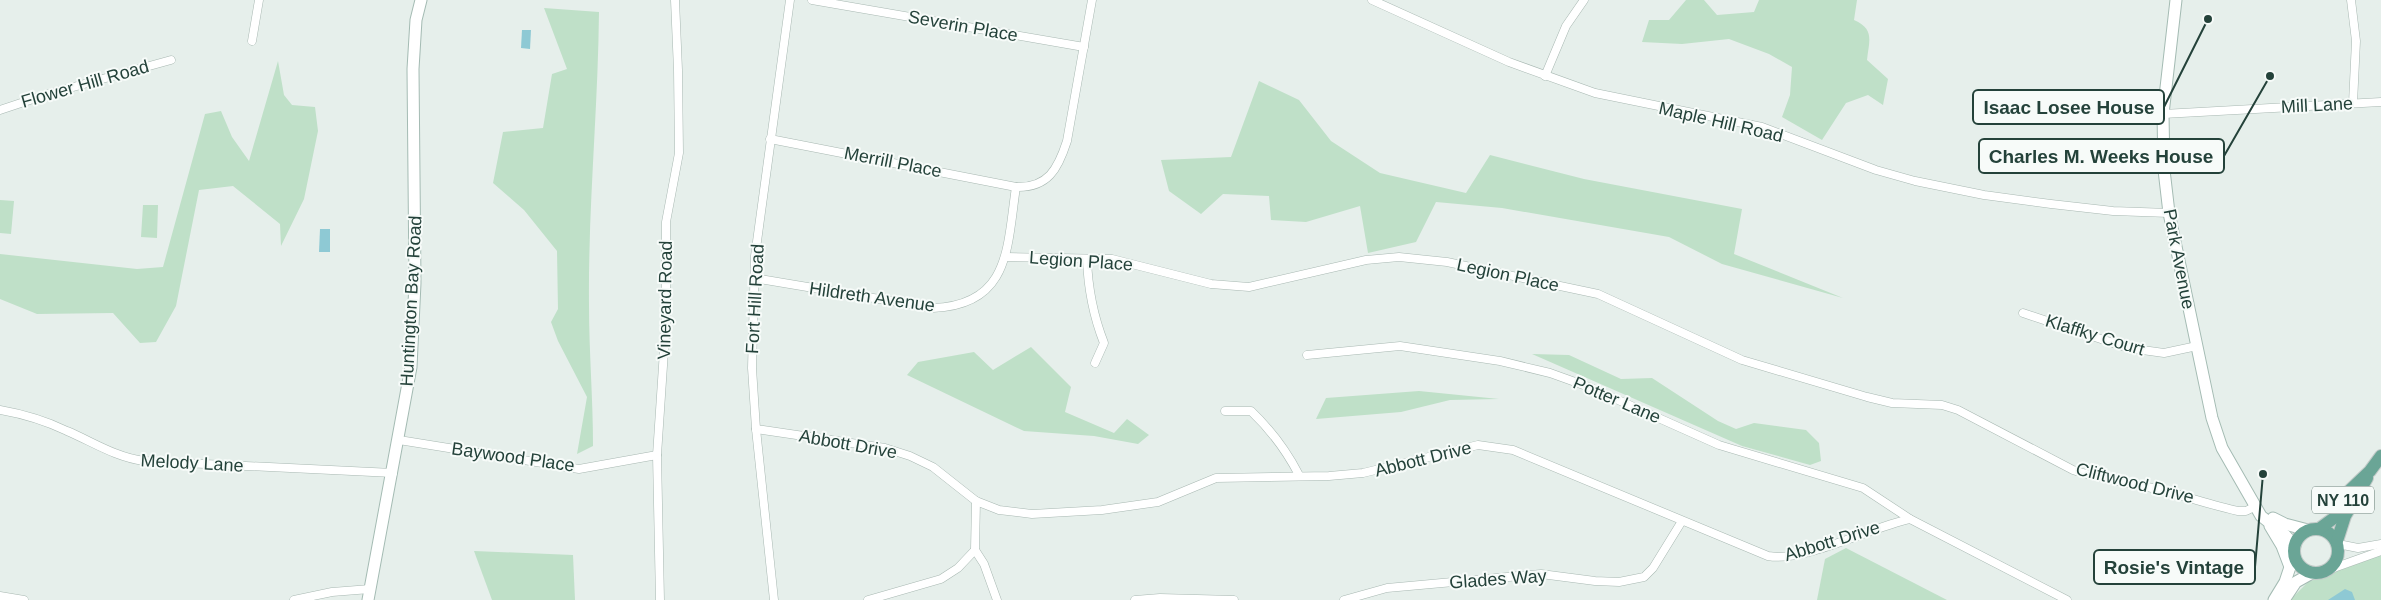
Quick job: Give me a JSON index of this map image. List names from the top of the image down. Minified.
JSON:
{"streets":{"main road":["Park Avenue","Huntington Bay Road","NY 110"],"street":["Severin Place","Flower Hill Road","Mill Lane","Maple Hill Road","Merrill Place","Legion Place","Hildreth Avenue","Fort Hill Road","Vineyard Road","Klaffky Court","Potter Lane","Abbott Drive","Baywood Place","Melody Lane","Cliftwood Drive","Glades Way"]},"crossings":[["Mill Lane","Park Avenue"],["Maple Hill Road","Park Avenue"],["Merrill Place","Hildreth Avenue"],["Merrill Place","Fort Hill Road"],["Park Avenue","Klaffky Court"],["Park Avenue","Cliftwood Drive"],["Park Avenue","NY 110"],["Legion Place","Hildreth Avenue"],["Legion Place","Cliftwood Drive"],["Hildreth Avenue","Fort Hill Road"],["Fort Hill Road","Abbott Drive"],["Vineyard Road","Baywood Place"],["Huntington Bay Road","Baywood Place"],["Huntington Bay Road","Melody Lane"],["Potter Lane","Abbott Drive"],["Abbott Drive","Glades Way"]],"places":["Isaac Losee House","Charles M. Weeks House","Rosie's Vintage"]}
